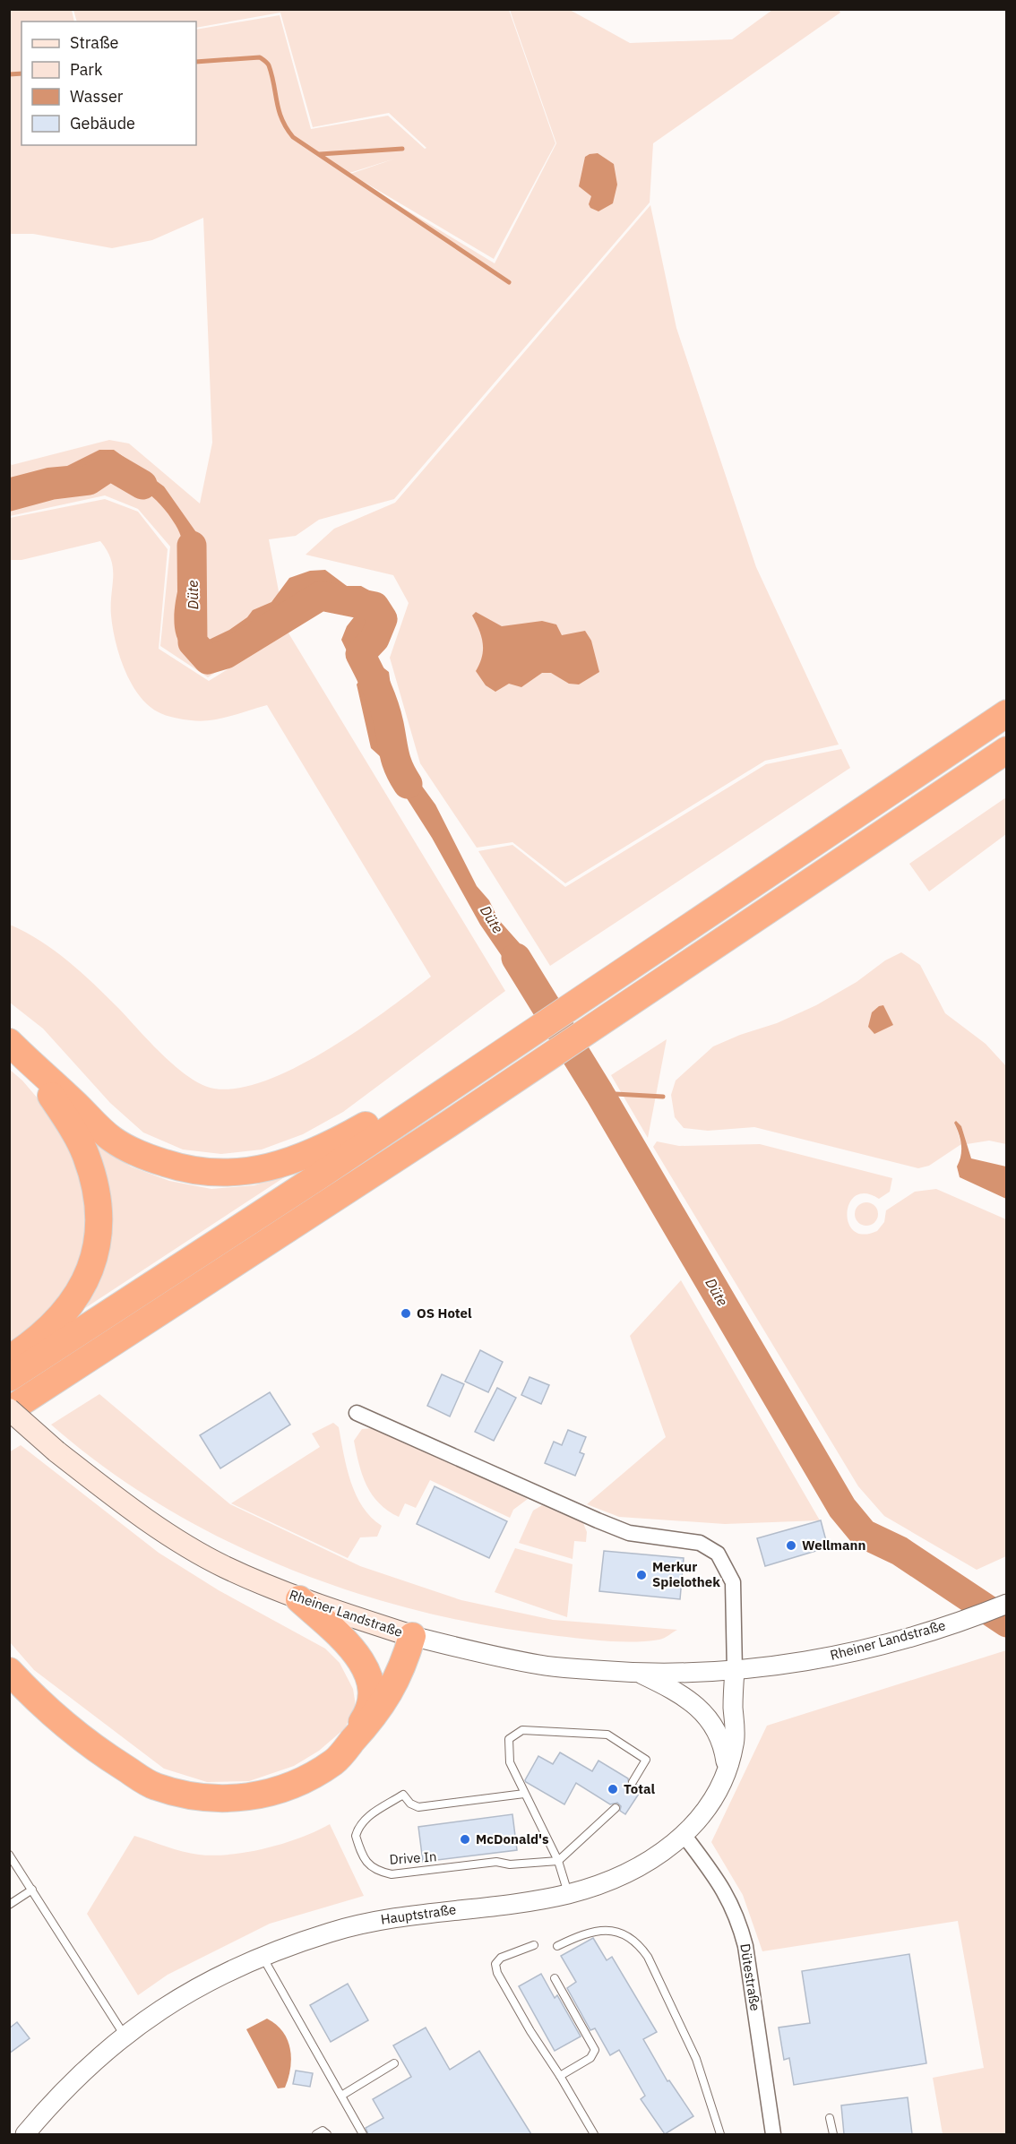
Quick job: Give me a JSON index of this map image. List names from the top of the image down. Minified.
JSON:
{"streets":{"main road":["Rheiner Landstraße"],"street":["Hauptstraße","Dütestraße"],"lane":["Drive In"]},"crossings":[["Rheiner Landstraße","Hauptstraße"],["Hauptstraße","Dütestraße"]],"water":["Düte"],"places":["OS Hotel","Wellmann","Merkur Spielothek","Total","McDonald's"],"legend":["Straße","Park","Wasser","Gebäude"]}
